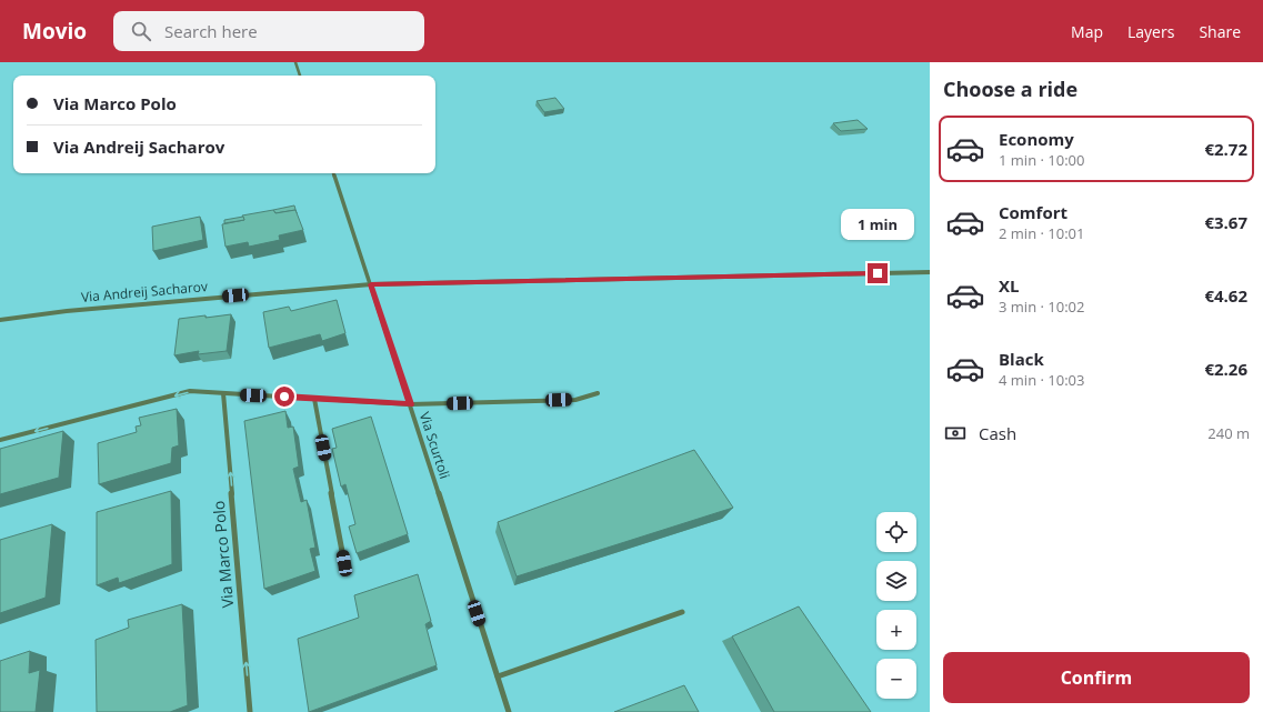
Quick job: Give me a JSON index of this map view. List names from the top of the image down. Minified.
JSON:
{"streets":{"street":["Via Andreij Sacharov","Via Scurtoli","Via Marco Polo"]},"crossings":[["Via Andreij Sacharov","Via Scurtoli"]],"one_way":["Via Marco Polo"],"page":{"header":"Movio","search":"Search here","nav":["Map","Layers","Share"],"heading":"Choose a ride","banner":["Via Marco Polo","Via Andreij Sacharov"],"list":[{"name":"Economy","note":"1 min · 10:00","value":"€2.72"},{"name":"Comfort","note":"2 min · 10:01","value":"€3.67"},{"name":"XL","note":"3 min · 10:02","value":"€4.62"},{"name":"Black","note":"4 min · 10:03","value":"€2.26"}],"bubble":"1 min","pay":["Cash","240 m"],"map_buttons":["+","−"],"buttons":"Confirm"}}
